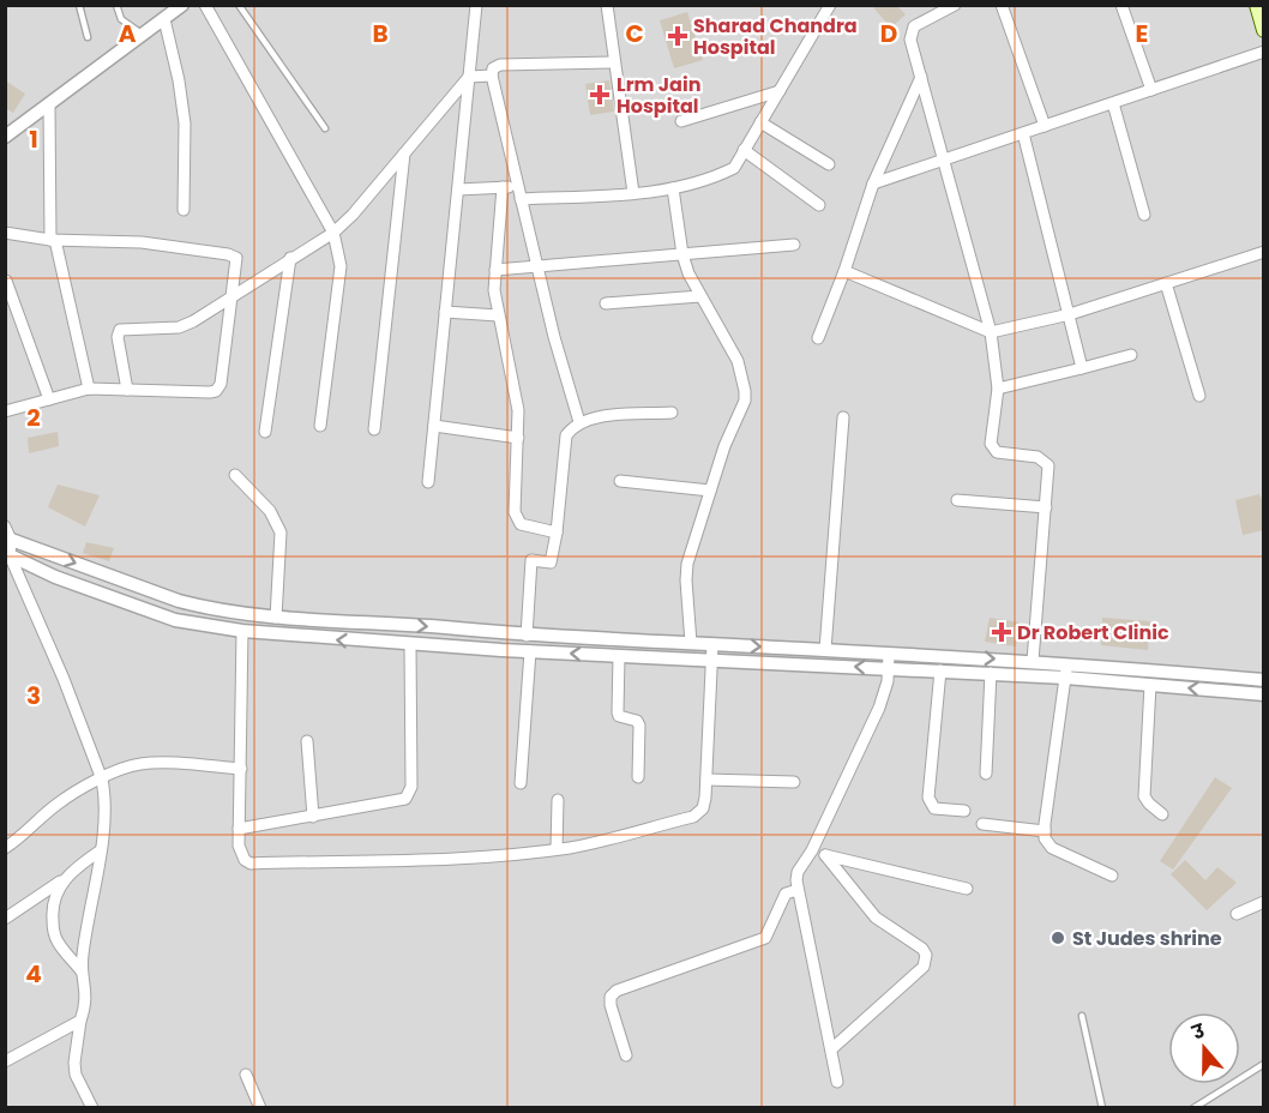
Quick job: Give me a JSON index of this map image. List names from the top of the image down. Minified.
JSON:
{"places":{"health":["Sharad Chandra Hospital","Lrm Jain Hospital","Dr Robert Clinic"],"other":["St Judes shrine"]},"north":"top","grid":{"columns":["A","B","C","D","E"],"rows":["1","2","3","4"]}}
